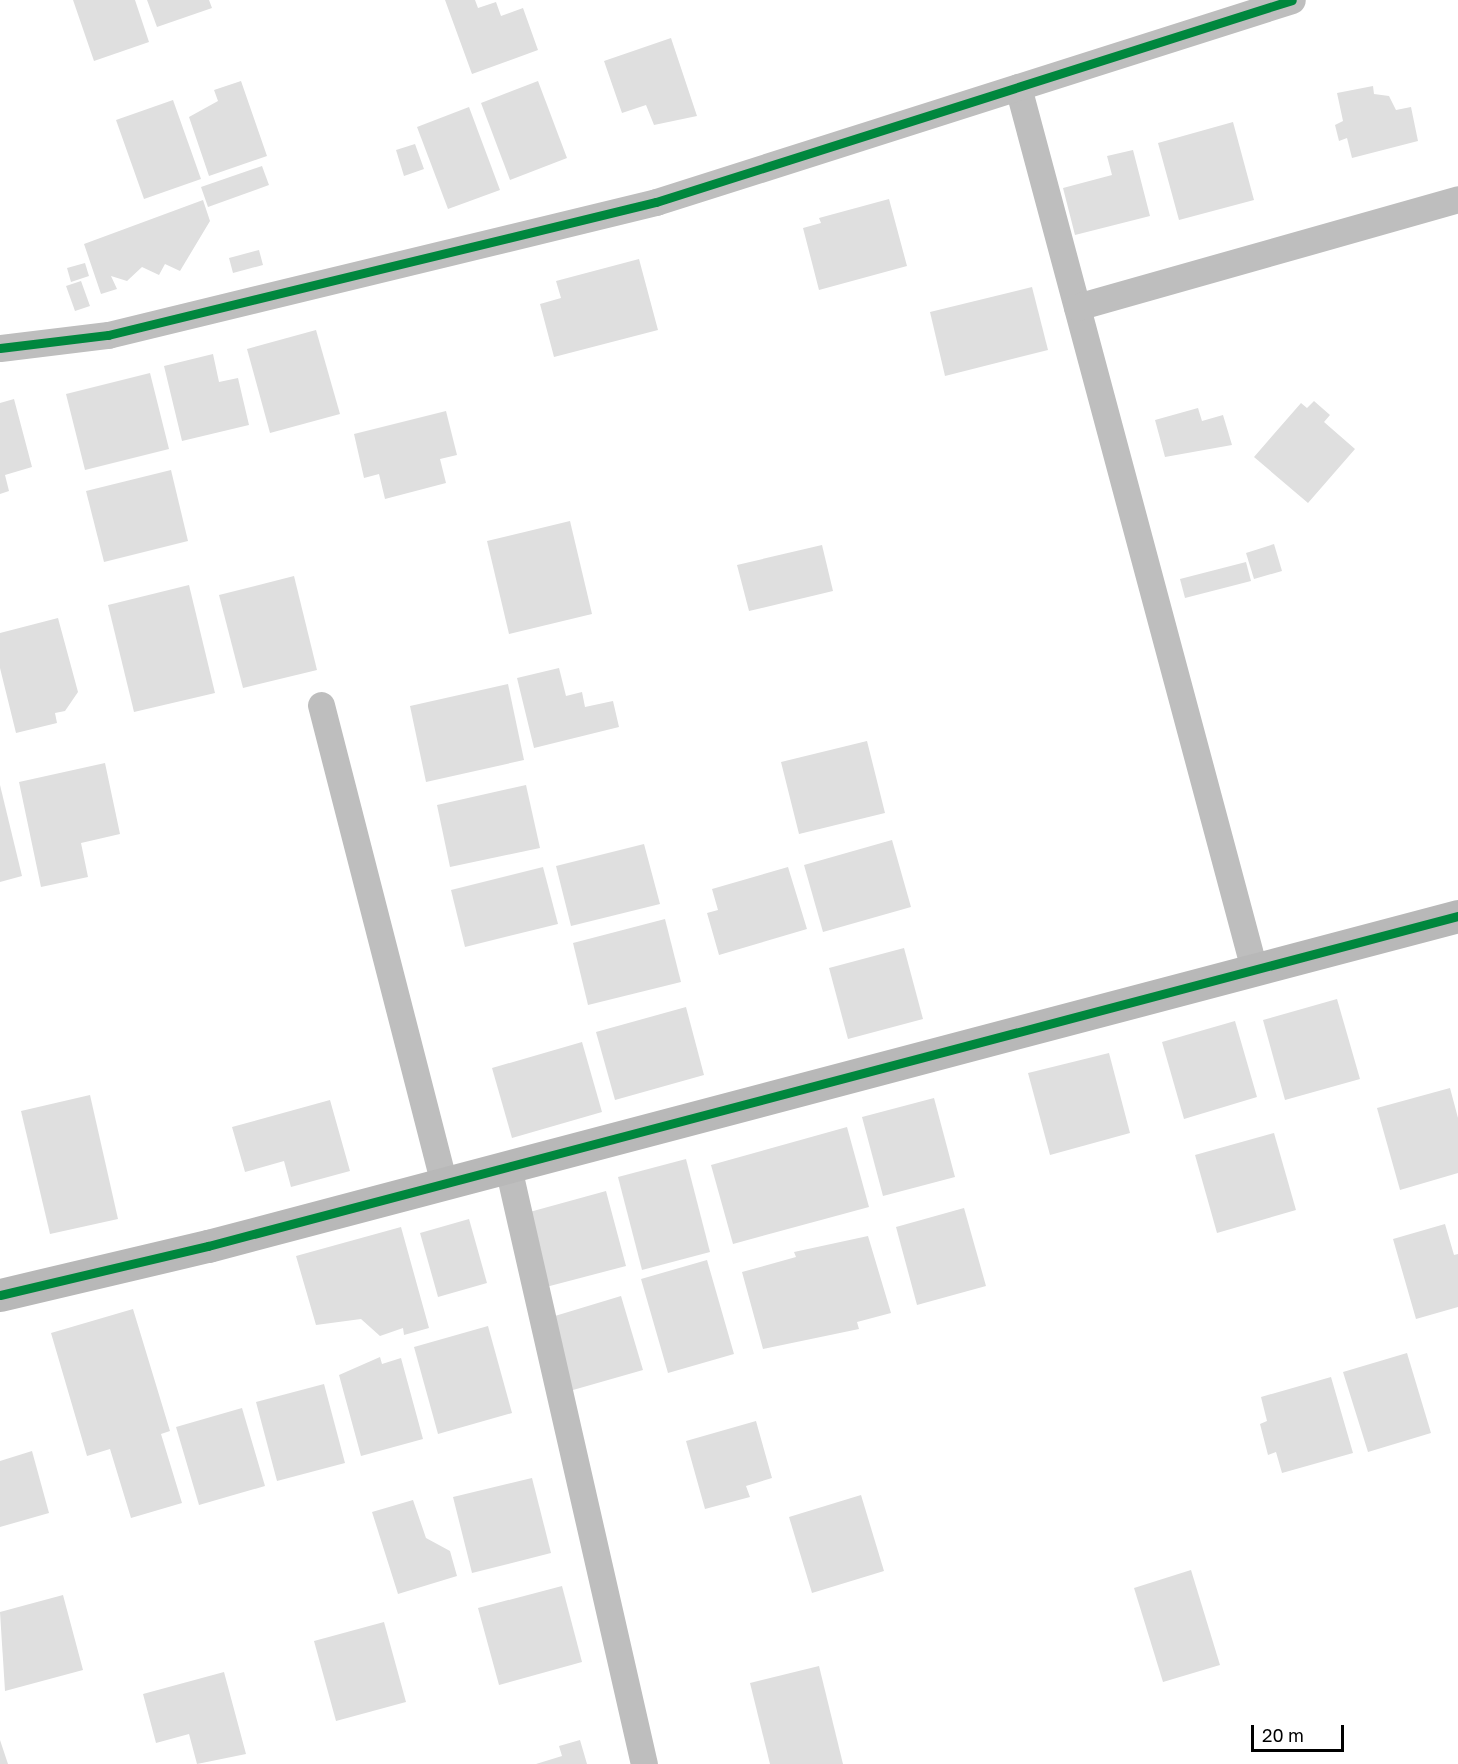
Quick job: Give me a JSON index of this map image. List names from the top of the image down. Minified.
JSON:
{"scale_bar":"20 m"}
